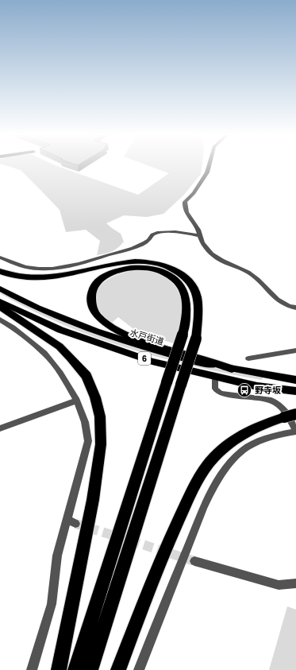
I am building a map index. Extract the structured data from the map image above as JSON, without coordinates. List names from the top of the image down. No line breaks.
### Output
{"streets":{"highway":["水戸街道","6"]},"places":{"bus stop":["野寺坂"]}}
